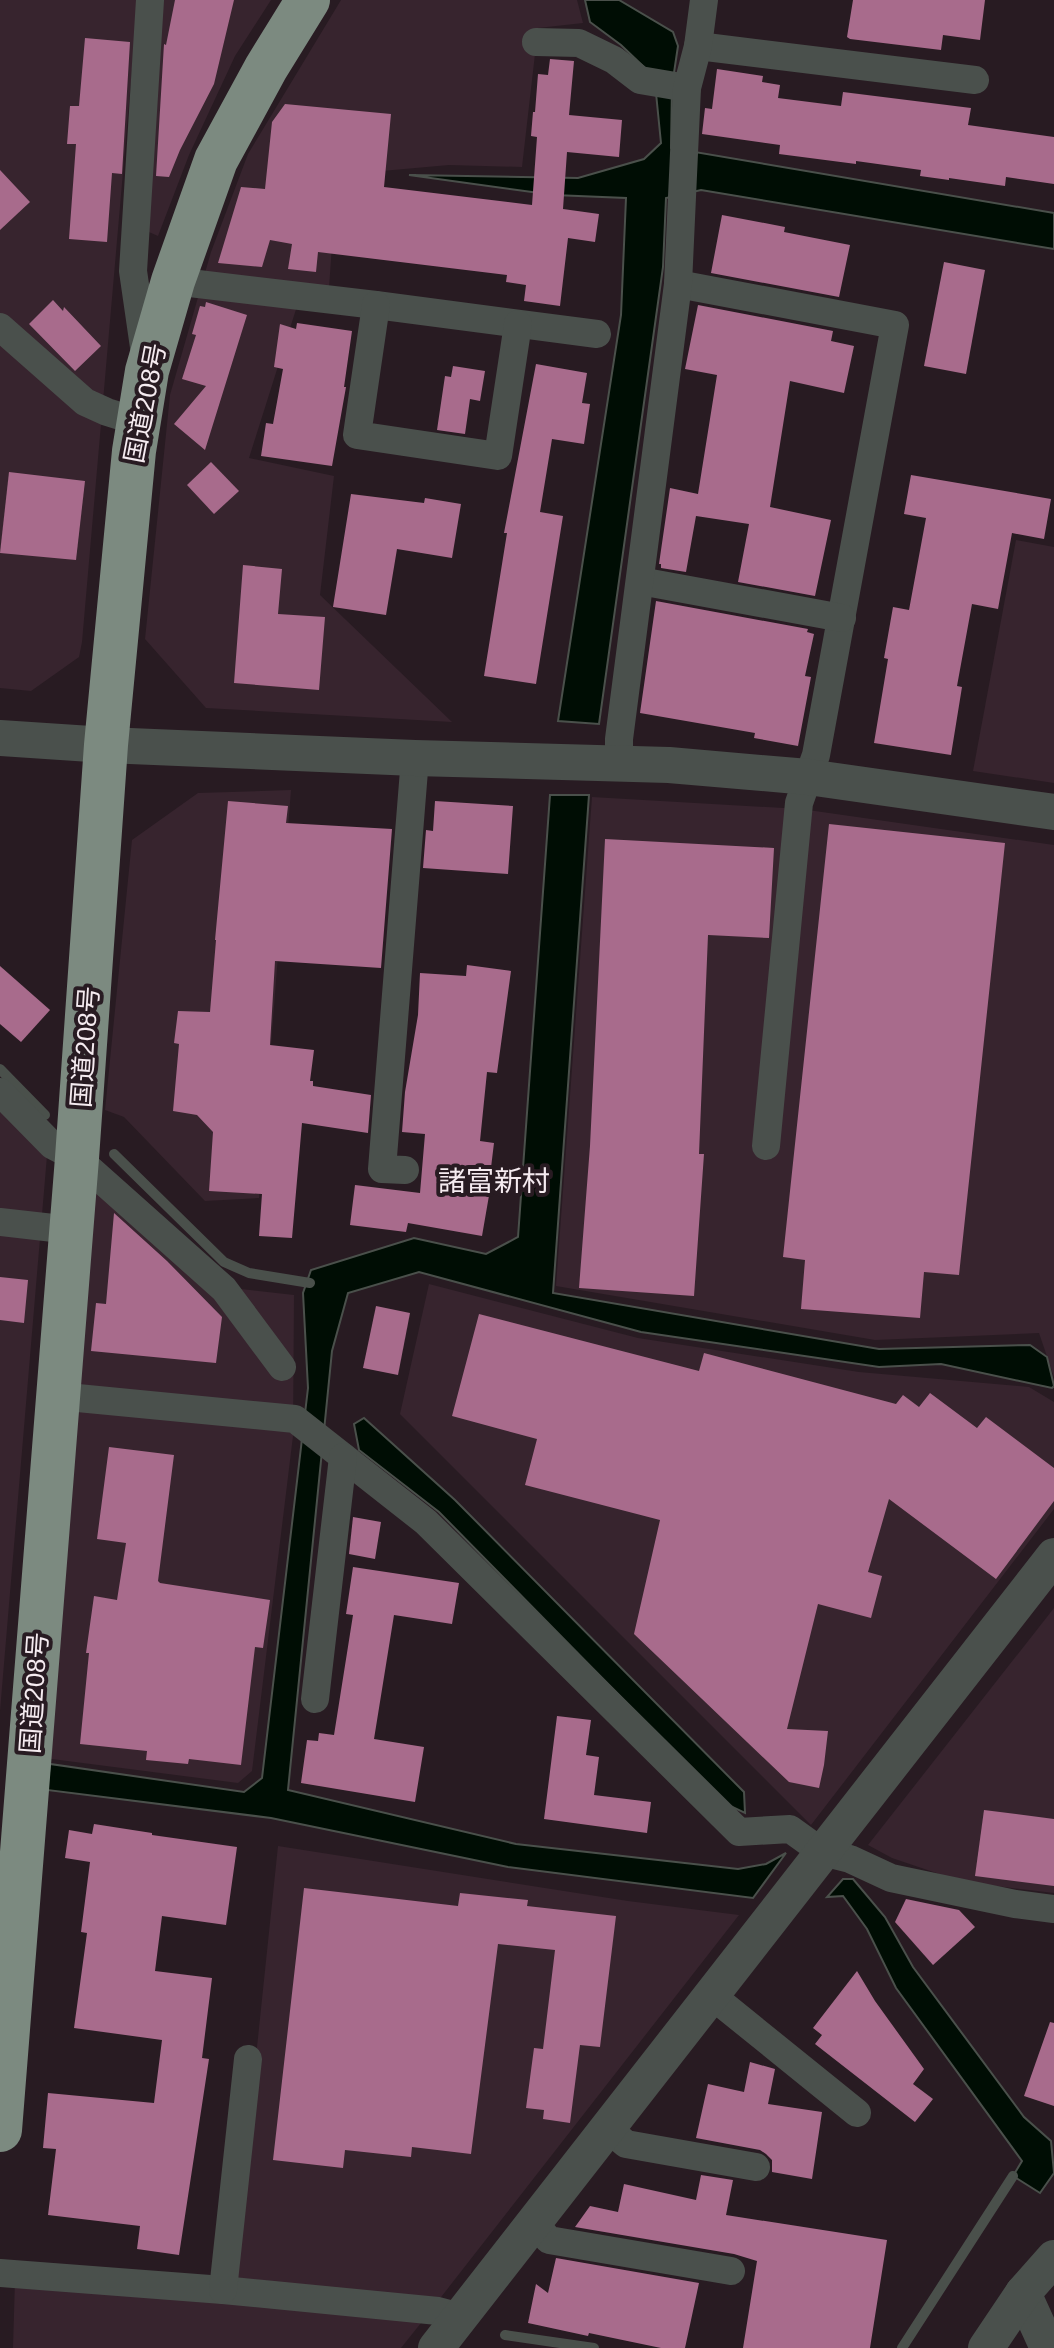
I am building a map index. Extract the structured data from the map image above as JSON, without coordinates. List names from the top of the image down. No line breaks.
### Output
{"streets":{"highway":["国道208号"]},"districts":["諸富新村"]}
